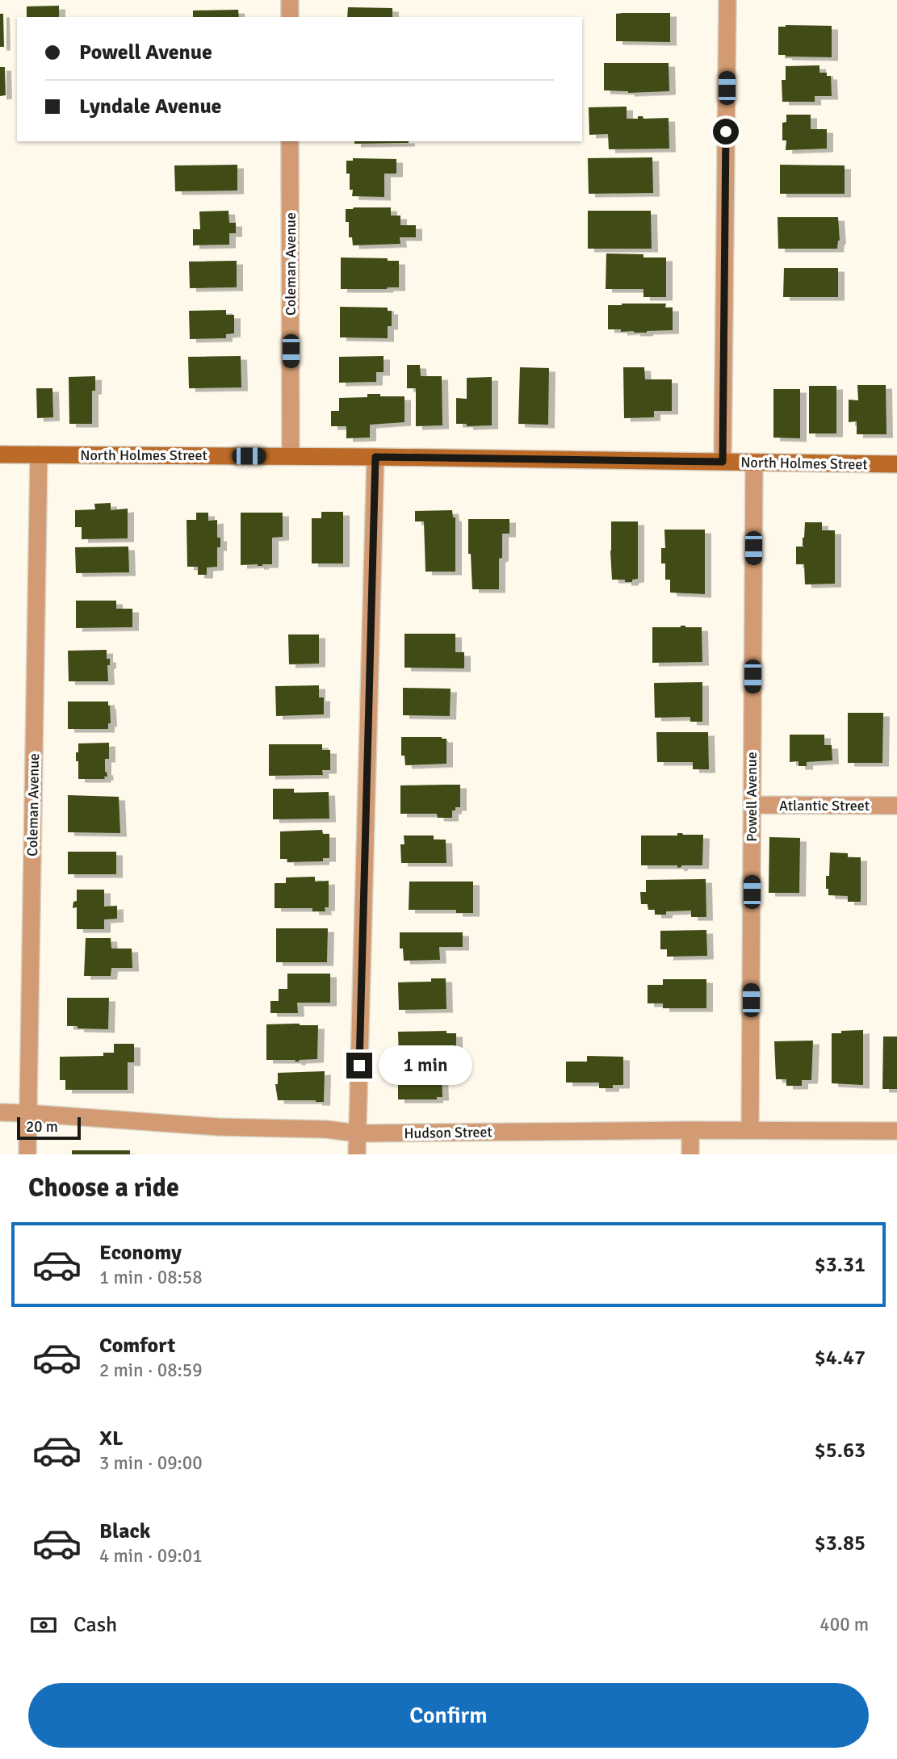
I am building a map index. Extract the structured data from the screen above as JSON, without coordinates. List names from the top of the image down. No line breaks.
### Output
{"streets":{"street":["Coleman Avenue","North Holmes Street","Powell Avenue","Atlantic Street","Hudson Street"]},"crossings":[["Coleman Avenue","North Holmes Street"],["Coleman Avenue","Hudson Street"],["North Holmes Street","Powell Avenue"],["Powell Avenue","Atlantic Street"],["Powell Avenue","Hudson Street"]],"scale_bar":"20 m","page":{"banner":["Powell Avenue","Lyndale Avenue"],"bubble":"1 min","scale":"20 m","heading":"Choose a ride","list":[{"name":"Economy","note":"1 min · 08:58","value":"$3.31"},{"name":"Comfort","note":"2 min · 08:59","value":"$4.47"},{"name":"XL","note":"3 min · 09:00","value":"$5.63"},{"name":"Black","note":"4 min · 09:01","value":"$3.85"}],"pay":["Cash","400 m"],"buttons":"Confirm"}}
